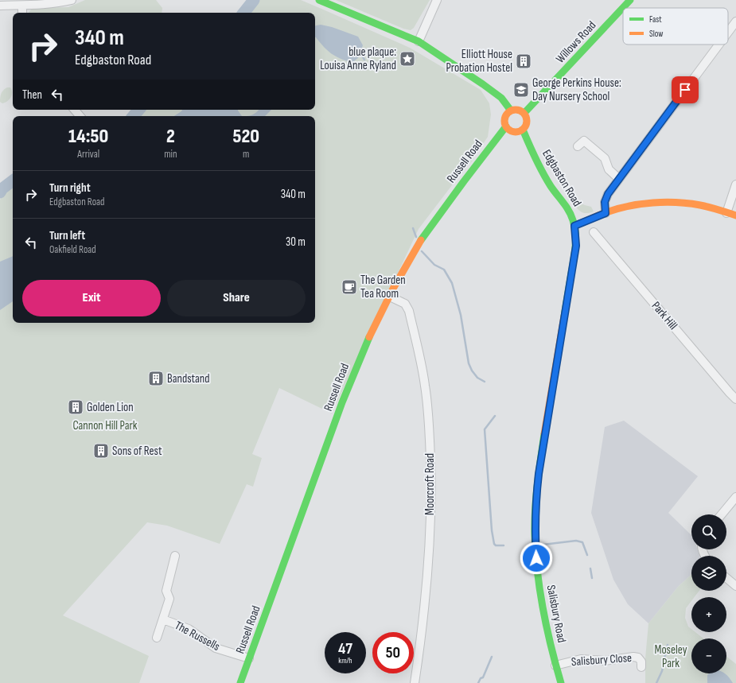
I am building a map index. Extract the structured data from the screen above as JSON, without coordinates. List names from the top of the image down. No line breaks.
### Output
{"streets":{"street":["Willows Road","Russell Road","Edgbaston Road","Park Hill","Moorcroft Road","Salisbury Road","The Russells","Salisbury Close"]},"crossings":[["Willows Road","Russell Road"],["Willows Road","Edgbaston Road"],["Russell Road","Edgbaston Road"],["Russell Road","Moorcroft Road"],["Russell Road","The Russells"],["Edgbaston Road","Salisbury Road"],["Salisbury Road","Salisbury Close"]],"parks":["Cannon Hill Park","Moseley Park"],"places":{"place":["blue plaque: Louisa Anne Ryland"],"building":["Elliott House Probation Hostel","Bandstand","Golden Lion","Sons of Rest"],"school or university":["George Perkins House: Day Nursery School"],"cafe":["The Garden Tea Room"]},"legend":["Fast","Slow"],"page":{"turn":["340 m","Edgbaston Road"],"then":"Then","eta":["14:50","Arrival","2","min","520","m"],"list":[{"name":"Turn right","note":"Edgbaston Road","value":"340 m"},{"name":"Turn left","note":"Oakfield Road","value":"30 m"}],"buttons":["Exit","Share"],"map_buttons":["+","−"],"speed":"47 km/h","limit":"50"}}
